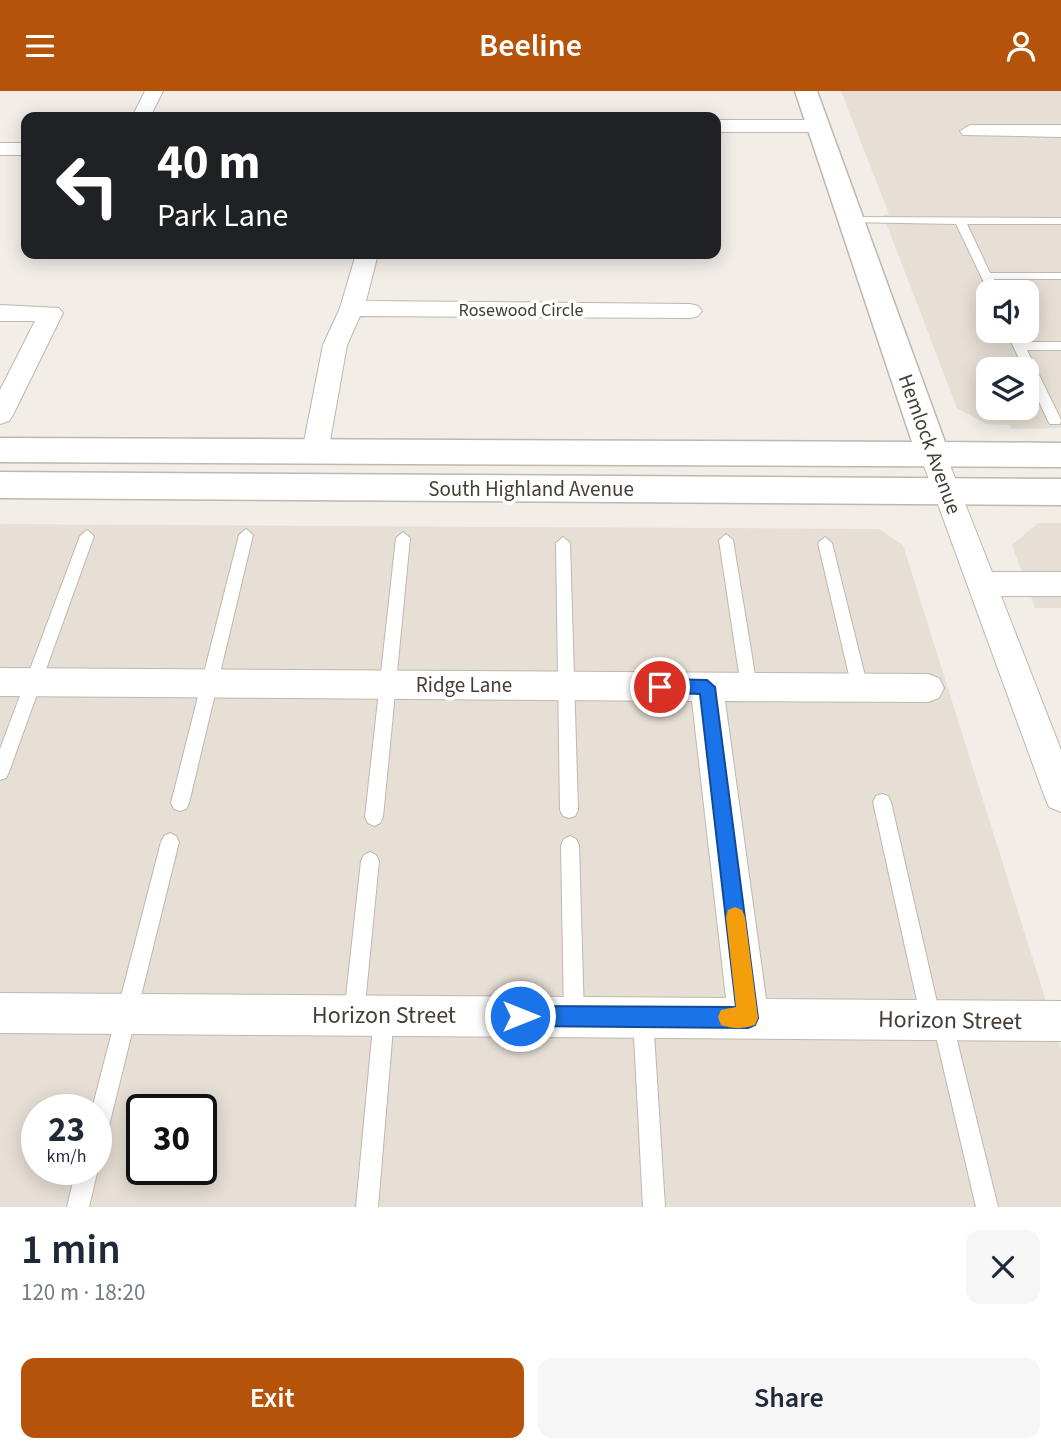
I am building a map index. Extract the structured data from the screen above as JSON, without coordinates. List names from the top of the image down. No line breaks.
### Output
{"streets":{"street":["Rosewood Circle","Hemlock Avenue","South Highland Avenue","Ridge Lane","Horizon Street"]},"crossings":[["Hemlock Avenue","South Highland Avenue"]],"page":{"header":"Beeline","turn":["40 m","Park Lane"],"speed":"23 km/h","limit":"30","heading":["1 min","120 m · 18:20"],"buttons":["Exit","Share"]}}
